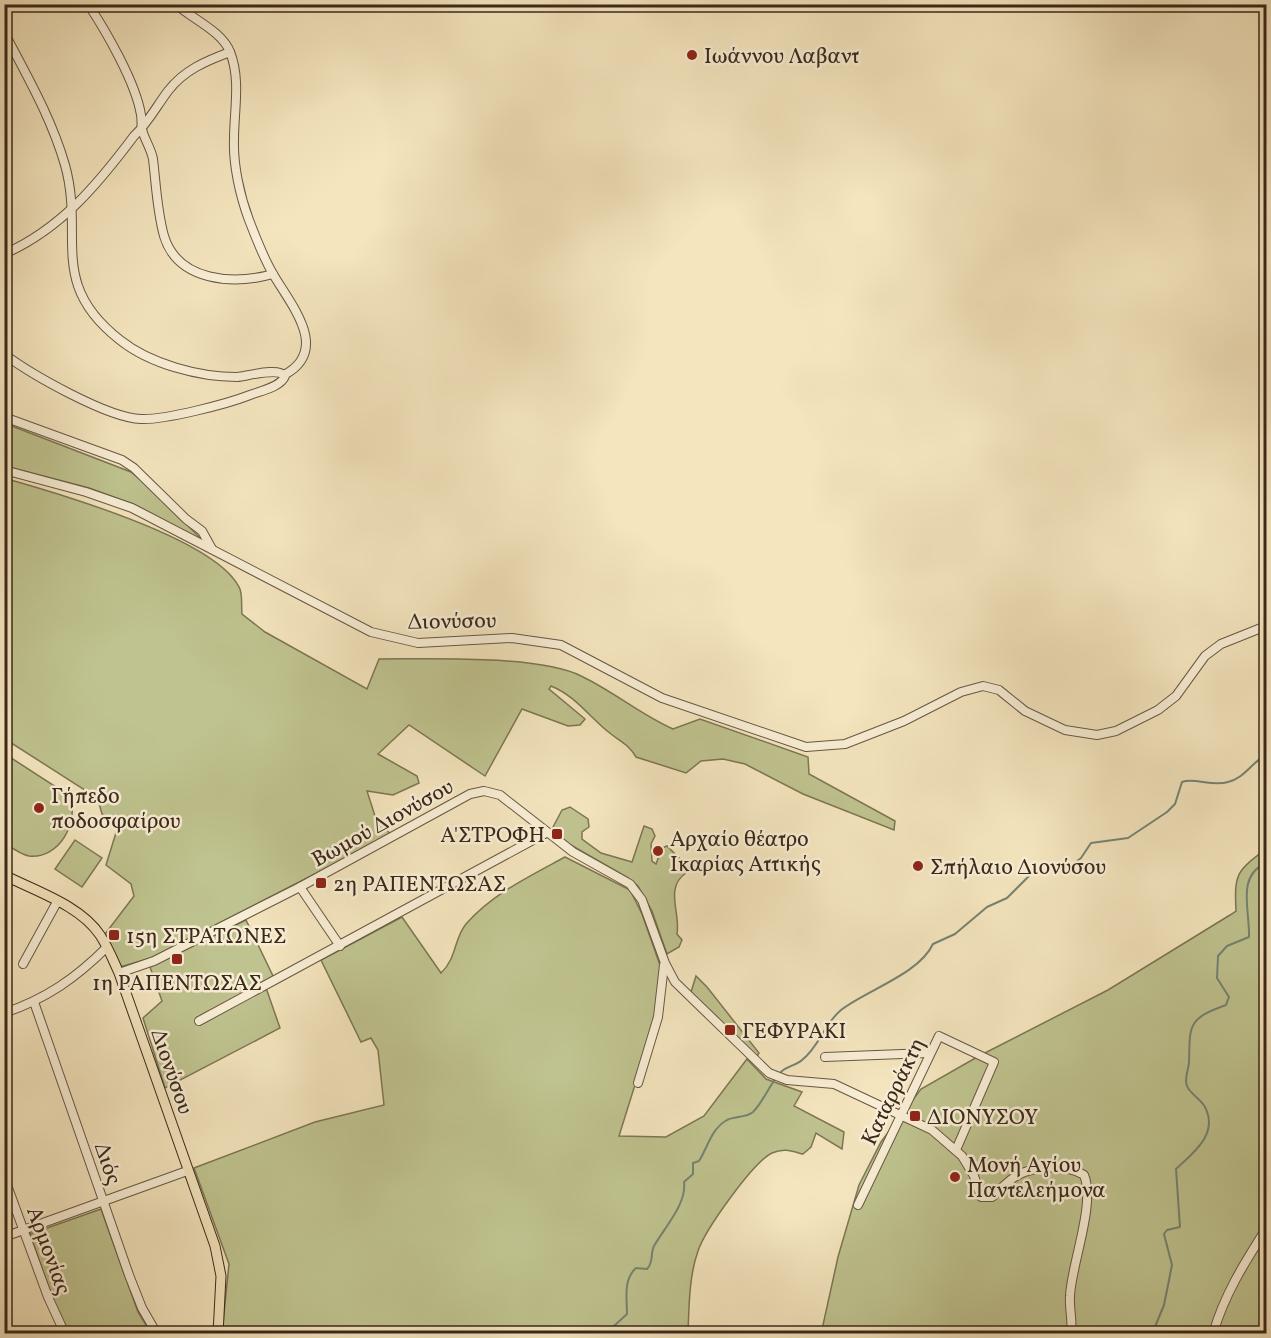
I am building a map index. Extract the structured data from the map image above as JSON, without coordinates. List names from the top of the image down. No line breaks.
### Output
{"streets":{"main road":["Διονύσου"],"street":["Βωμού Διονύσου","Καταρράκτη","Διός","Αρμονίας"]},"crossings":[["Διονύσου","Βωμού Διονύσου"],["Βωμού Διονύσου","Καταρράκτη"]],"places":{"other":["Ιωάννου Λαβαντ","Γήπεδο ποδοσφαίρου","Αρχαίο θέατρο Ικαρίας Αττικής","Σπήλαιο Διονύσου","Μονή Αγίου Παντελεήμονα"],"transit":["Α'ΣΤΡΟΦΗ","2η ΡΑΠΕΝΤΩΣΑΣ","15η ΣΤΡΑΤΩΝΕΣ","1η ΡΑΠΕΝΤΩΣΑΣ","ΓΕΦΥΡΑΚΙ","ΔΙΟΝΥΣΟΥ"]}}
